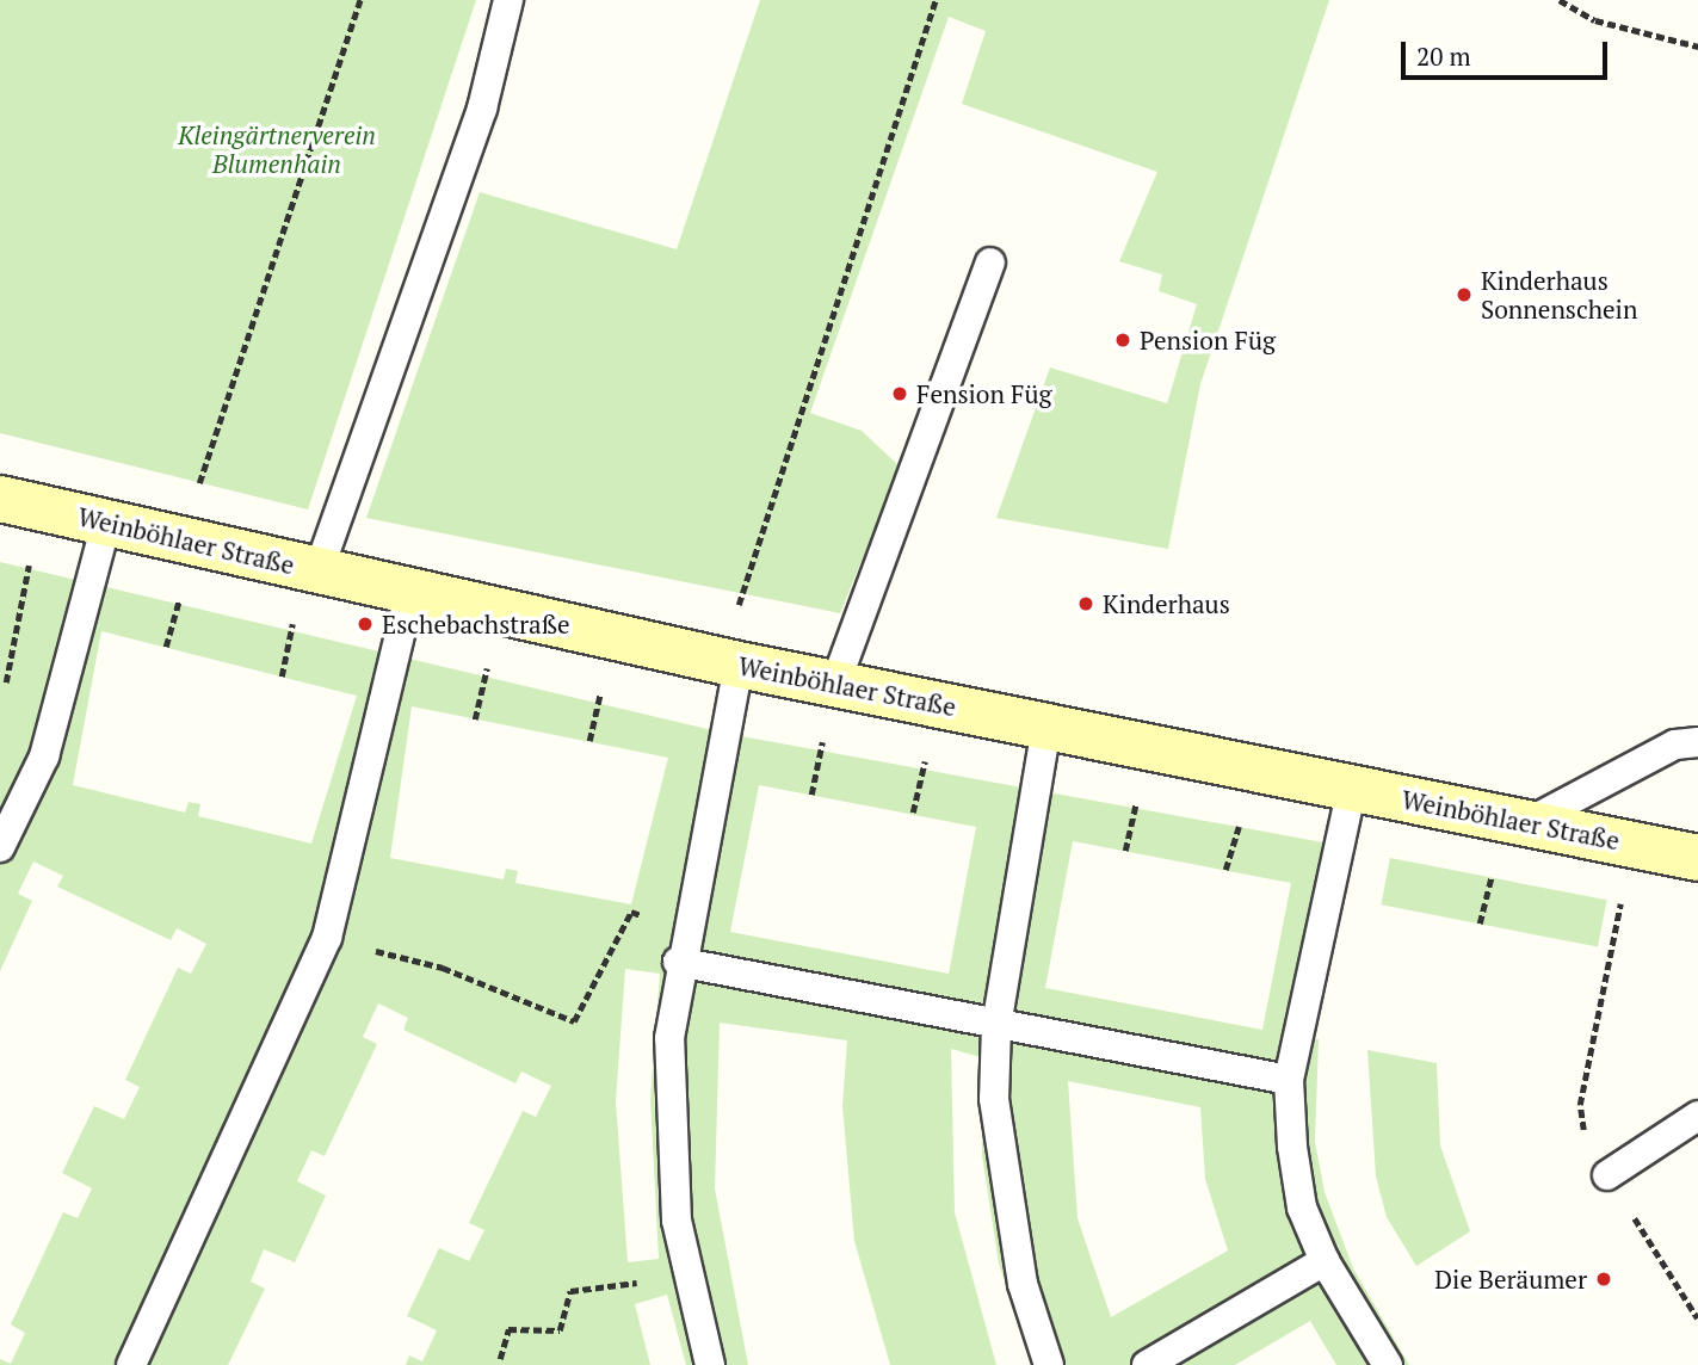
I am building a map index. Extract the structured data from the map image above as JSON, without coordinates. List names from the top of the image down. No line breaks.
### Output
{"streets":{"street":["Weinböhlaer Straße"]},"parks":["Kleingärtnerverein Blumenhain"],"places":["Kinderhaus Sonnenschein","Pension Füg","Fension Füg","Kinderhaus","Eschebachstraße","Die Beräumer"],"scale_bar":"20 m"}
